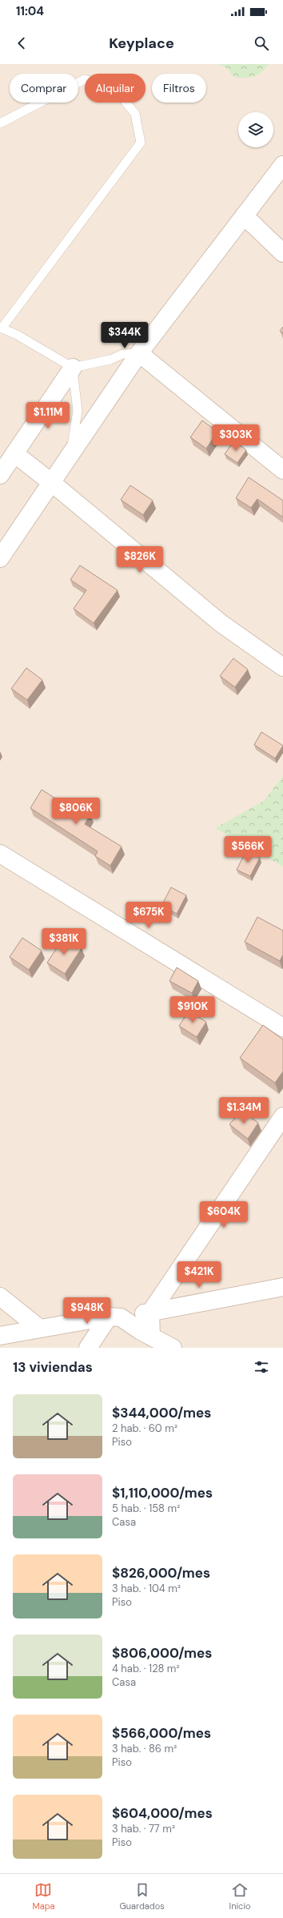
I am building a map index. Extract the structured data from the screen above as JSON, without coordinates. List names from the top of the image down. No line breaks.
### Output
{"page":{"status":"11:04","header":"Keyplace","chip":["Comprar","Alquilar","Filtros"],"price":["$344K","$1.11M","$303K","$826K","$806K","$566K","$675K","$381K","$910K","$1.34M","$604K","$421K","$948K"],"heading":"13 viviendas","list":[{"name":"$344,000/mes","note":"2 hab. · 60 m² · Piso"},{"name":"$1,110,000/mes","note":"5 hab. · 158 m² · Casa"},{"name":"$826,000/mes","note":"3 hab. · 104 m² · Piso"},{"name":"$806,000/mes","note":"4 hab. · 128 m² · Casa"},{"name":"$566,000/mes","note":"3 hab. · 86 m² · Piso"},{"name":"$604,000/mes","note":"3 hab. · 77 m² · Piso"}],"tabs":["Mapa","Guardados","Inicio"]}}
